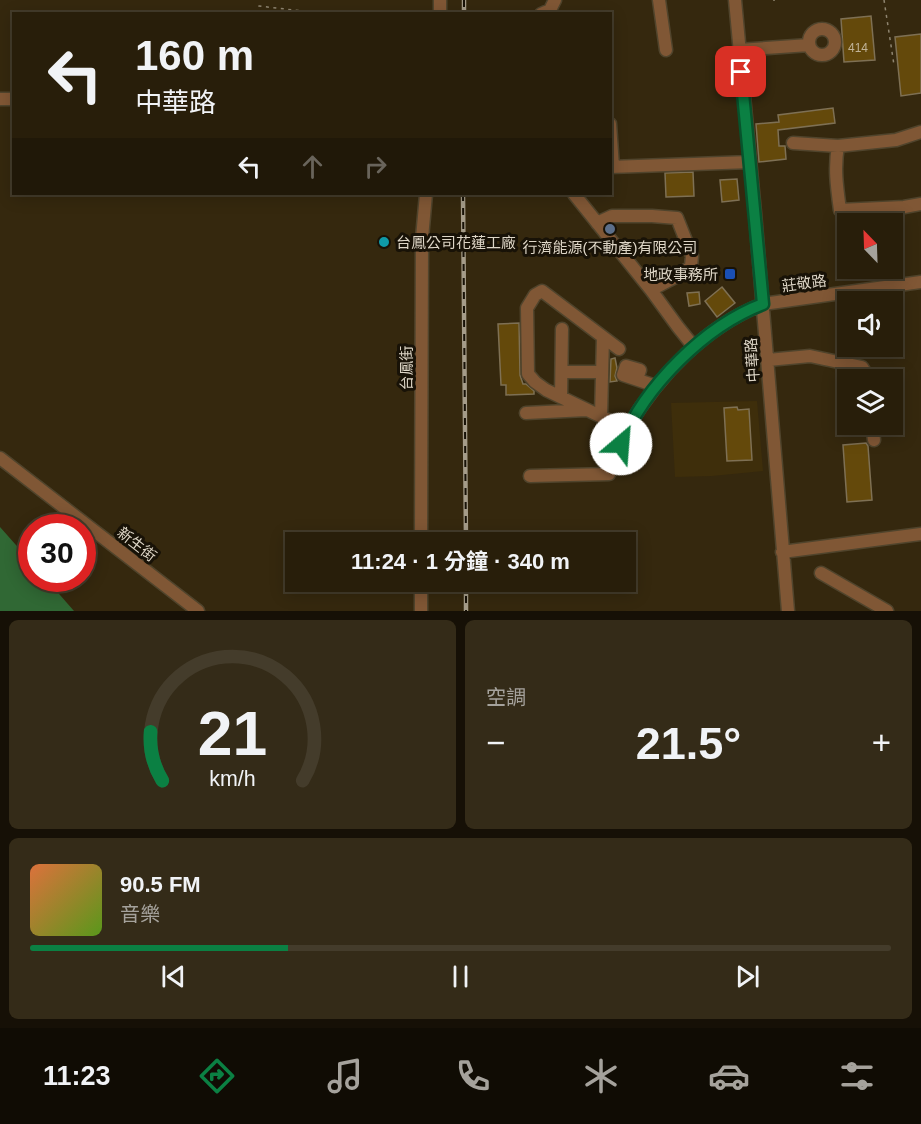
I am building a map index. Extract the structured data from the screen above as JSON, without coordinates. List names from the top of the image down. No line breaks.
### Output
{"streets":{"street":["莊敬路","中華路","台鳳街","新生街"]},"crossings":[["莊敬路","中華路"]],"places":{"other":["行濟能源(不動產)有限公司","台鳳公司花蓮工廠"],"transit":["地政事務所"]},"house_numbers":["414"],"north":"top left","page":{"turn":["160 m","中華路"],"limit":"30","trip":"11:24 · 1 分鐘 · 340 m","tile":"空調","heat":["−","21.5°","+"],"song":["90.5 FM","音樂"],"tabs":"11:23","gauge":["21","km/h"]}}
